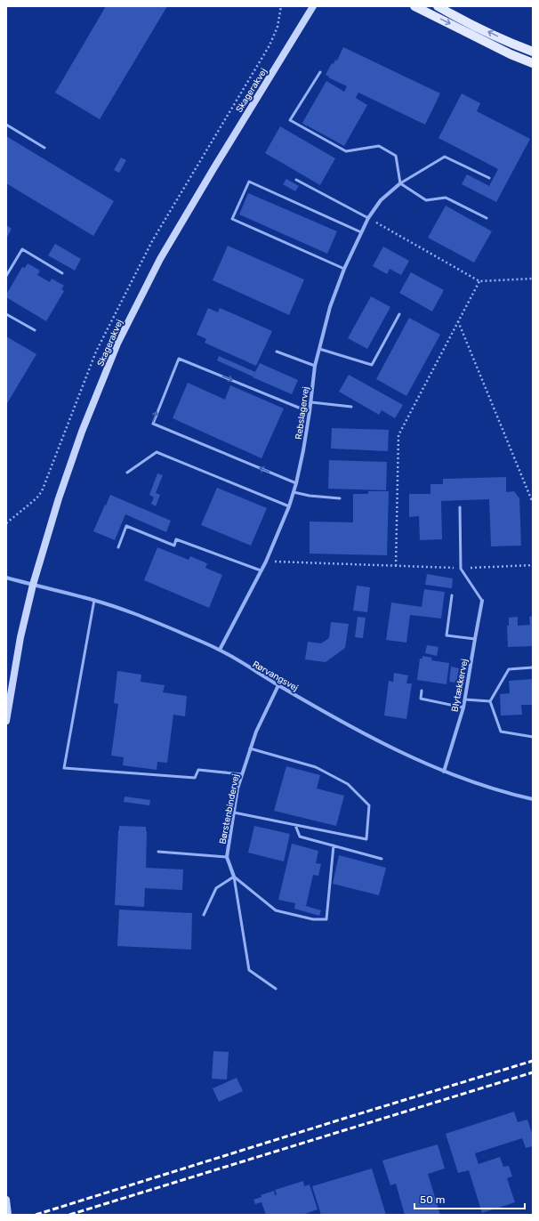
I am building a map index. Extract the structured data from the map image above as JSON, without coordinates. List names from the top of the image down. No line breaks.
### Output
{"streets":{"street":["Skagerakvej","Rebslagervej","Rørvangsvej","Blytækkervej","Børstenbindervej"]},"crossings":[["Skagerakvej","Rørvangsvej"],["Rebslagervej","Rørvangsvej"],["Rørvangsvej","Blytækkervej"],["Rørvangsvej","Børstenbindervej"]],"scale_bar":"50 m"}
